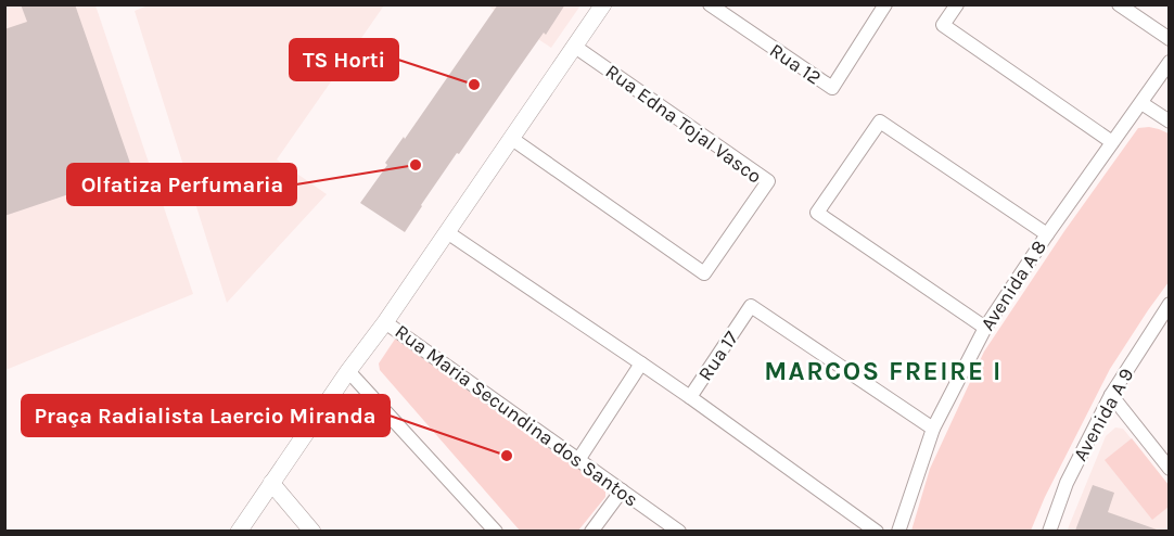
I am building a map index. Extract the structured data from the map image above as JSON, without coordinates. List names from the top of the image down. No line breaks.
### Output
{"streets":{"street":["Rua 12","Rua Edna Tojal Vasco","Avenida A 8","Rua 17","Avenida A 9","Rua Maria Secundina dos Santos"]},"crossings":[["Avenida A 8","Rua 17"]],"districts":["MARCOS FREIRE I"],"places":["TS Horti","Olfatiza Perfumaria","Praça Radialista Laercio Miranda"]}
